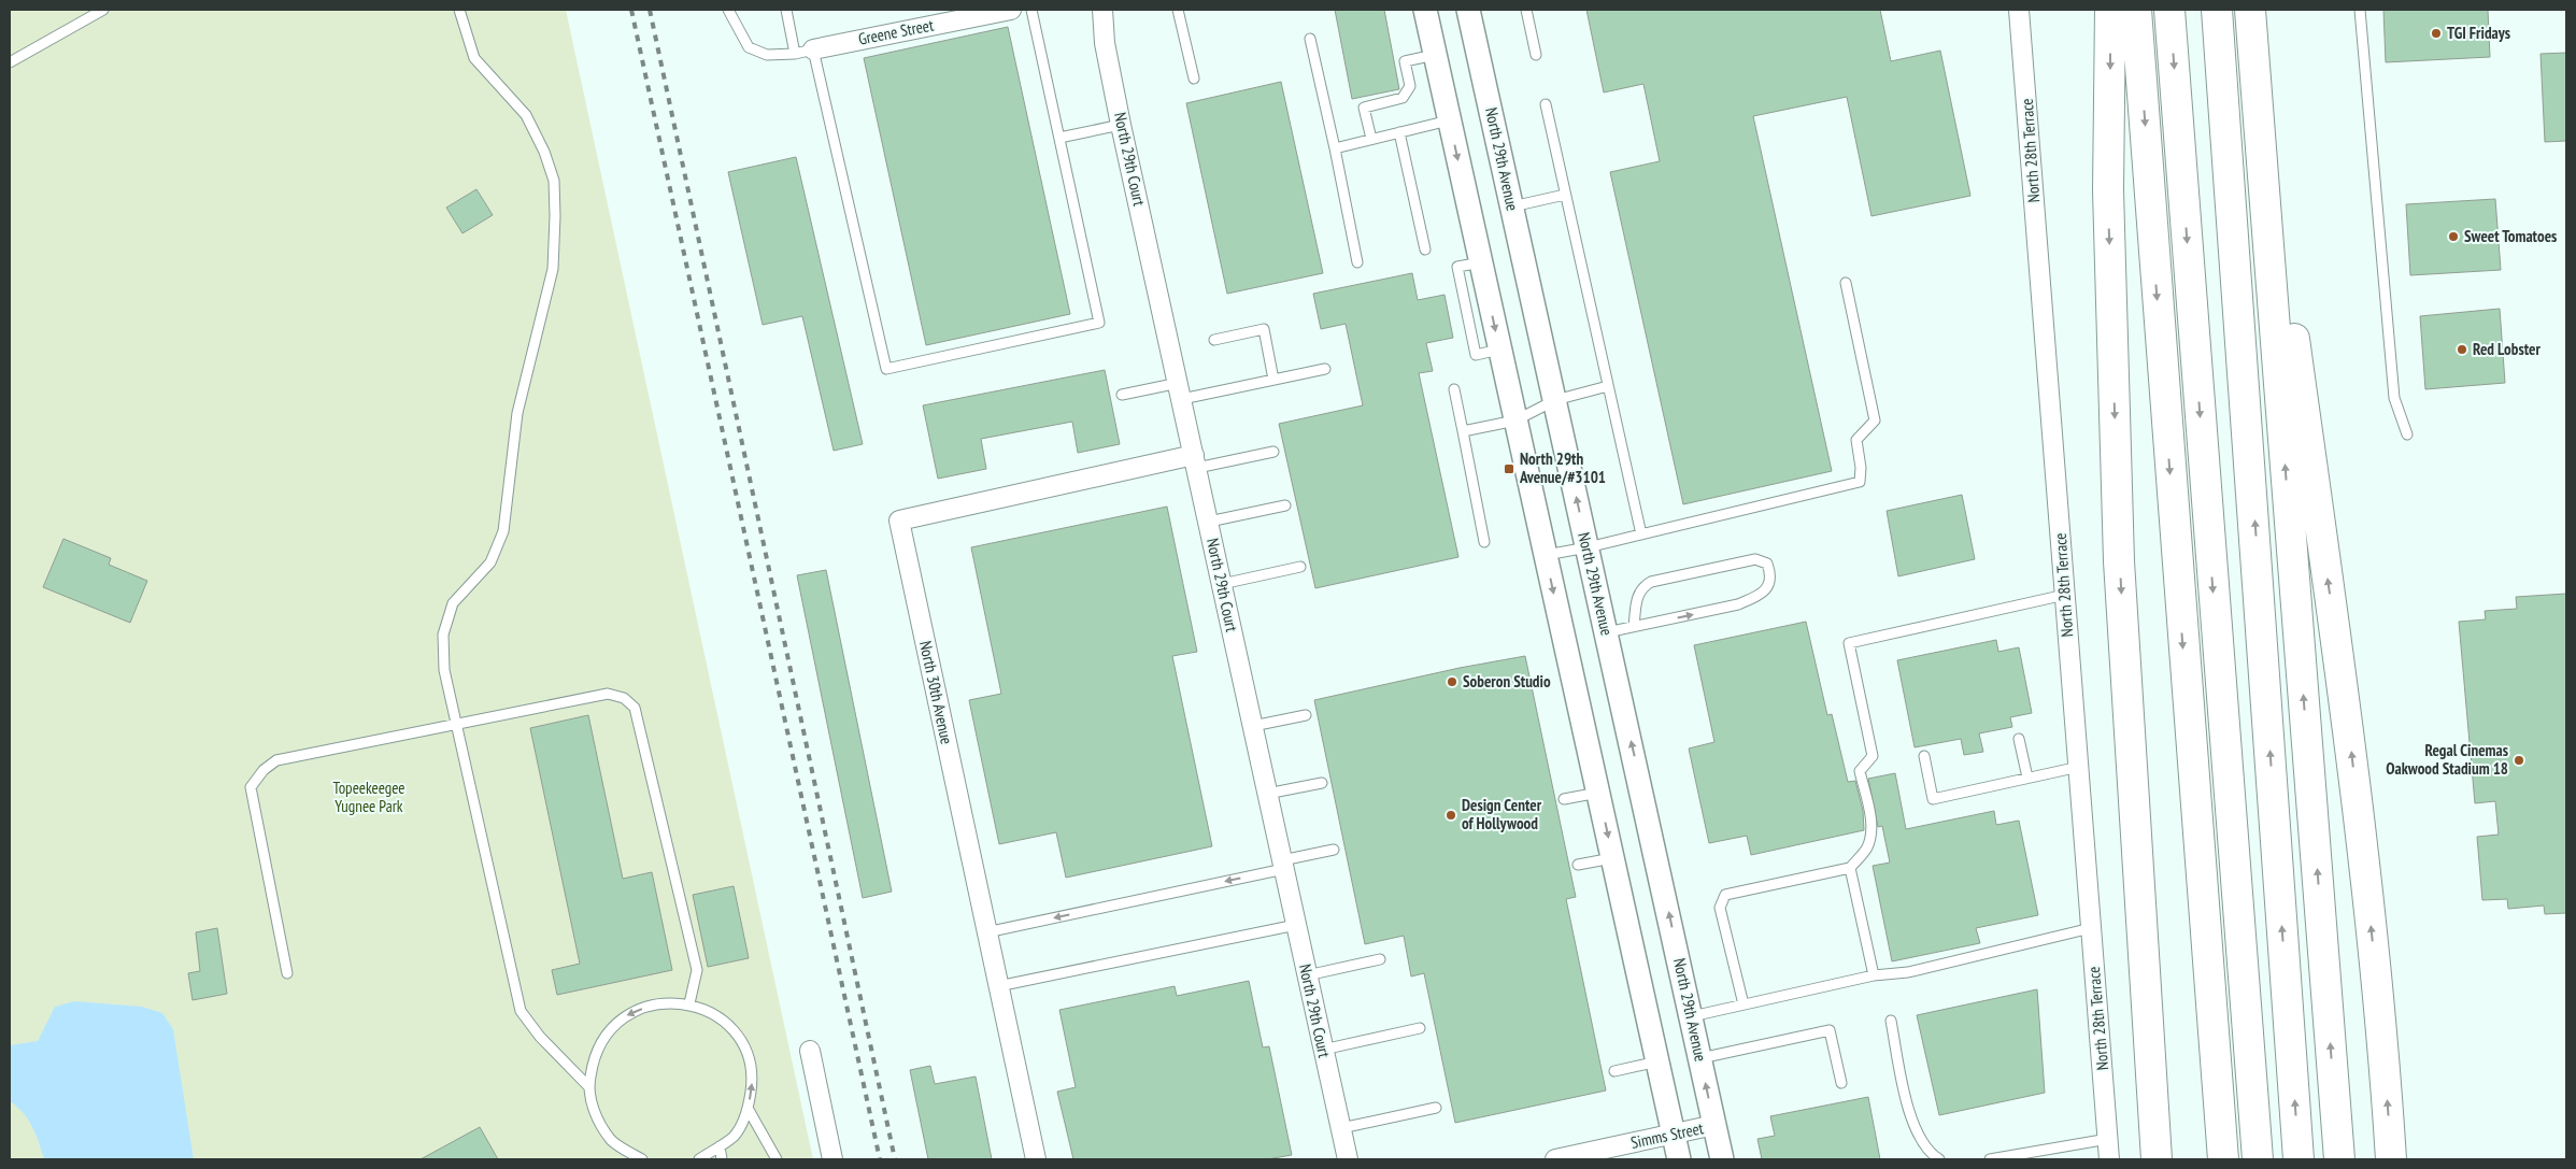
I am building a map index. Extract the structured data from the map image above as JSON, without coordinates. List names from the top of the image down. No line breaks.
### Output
{"streets":{"street":["Greene Street","North 28th Terrace","North 29th Court","North 29th Avenue","North 30th Avenue","Simms Street"]},"crossings":[["North 29th Court","North 30th Avenue"],["North 29th Avenue","Simms Street"]],"parks":["Topeekeegee Yugnee Park"],"places":{"other":["TGI Fridays","Sweet Tomatoes","Red Lobster","Soberon Studio","Regal Cinemas Oakwood Stadium 18","Design Center of Hollywood"],"transit":["North 29th Avenue/#3101"]}}
